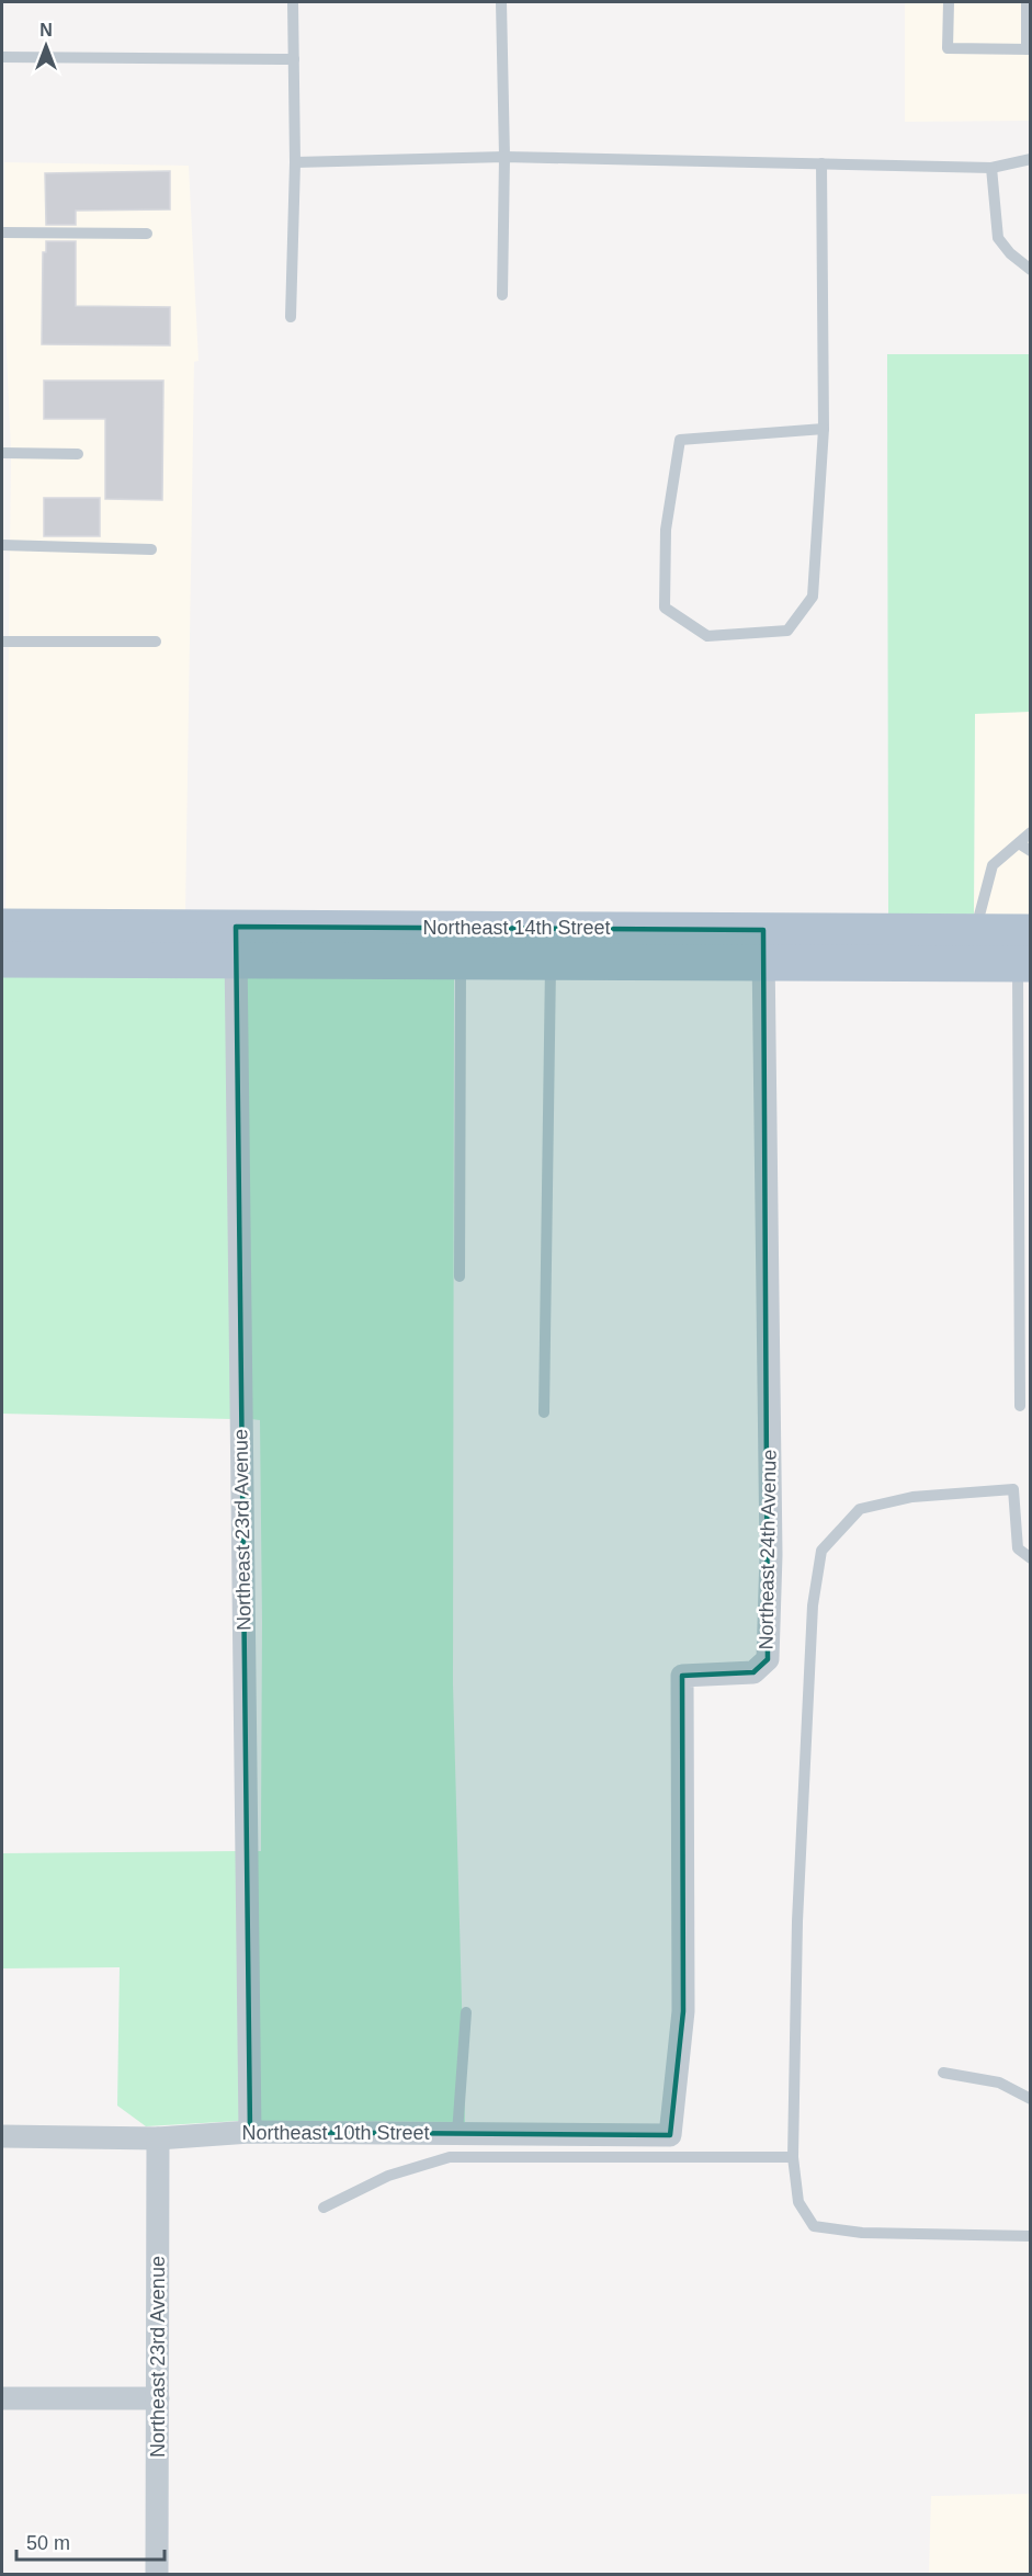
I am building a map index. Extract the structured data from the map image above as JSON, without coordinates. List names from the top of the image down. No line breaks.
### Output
{"streets":{"main road":["Northeast 14th Street"],"street":["Northeast 23rd Avenue","Northeast 24th Avenue","Northeast 10th Street"]},"crossings":[["Northeast 14th Street","Northeast 23rd Avenue"],["Northeast 14th Street","Northeast 24th Avenue"],["Northeast 23rd Avenue","Northeast 10th Street"],["Northeast 24th Avenue","Northeast 10th Street"]],"scale_bar":"50 m","north":"top"}
